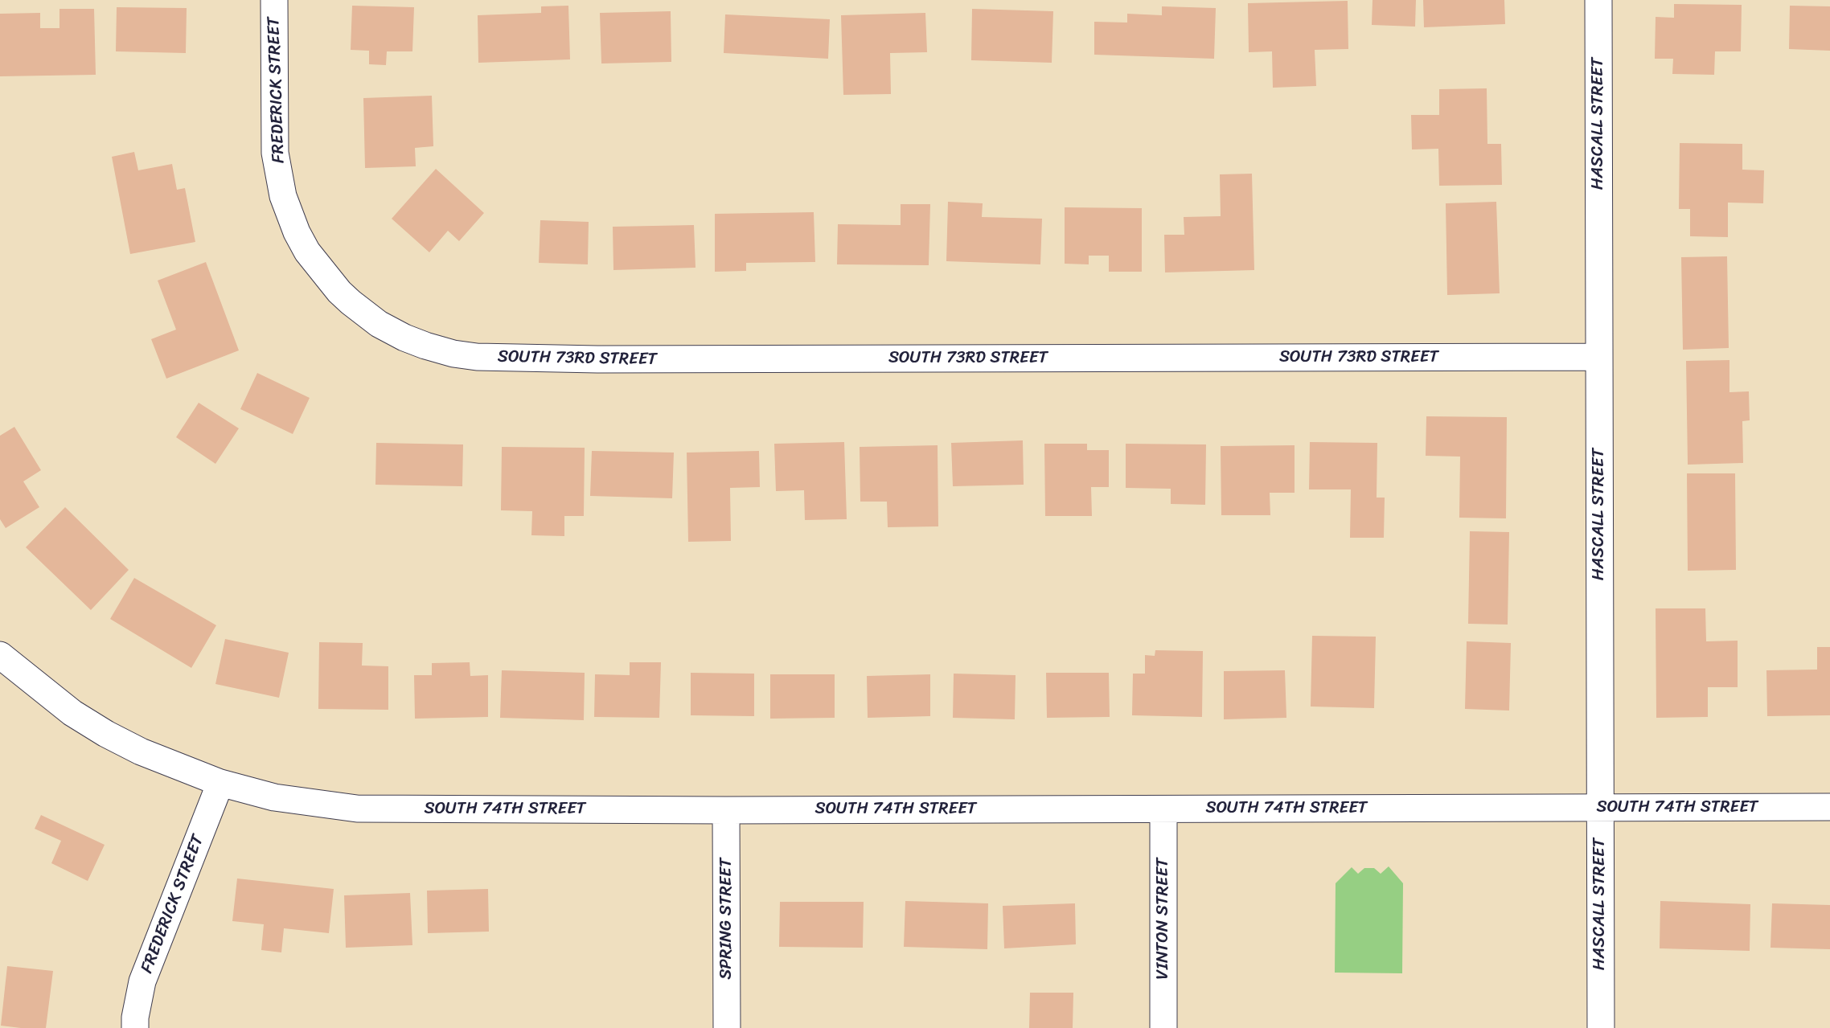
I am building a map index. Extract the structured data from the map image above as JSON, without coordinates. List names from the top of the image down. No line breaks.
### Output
{"streets":{"street":["FREDERICK STREET","HASCALL STREET","SOUTH 73RD STREET","SOUTH 74TH STREET","SPRING STREET","VINTON STREET"]},"crossings":[["FREDERICK STREET","SOUTH 73RD STREET"],["FREDERICK STREET","SOUTH 74TH STREET"],["HASCALL STREET","SOUTH 73RD STREET"],["HASCALL STREET","SOUTH 74TH STREET"],["SOUTH 74TH STREET","SPRING STREET"],["SOUTH 74TH STREET","VINTON STREET"]]}
